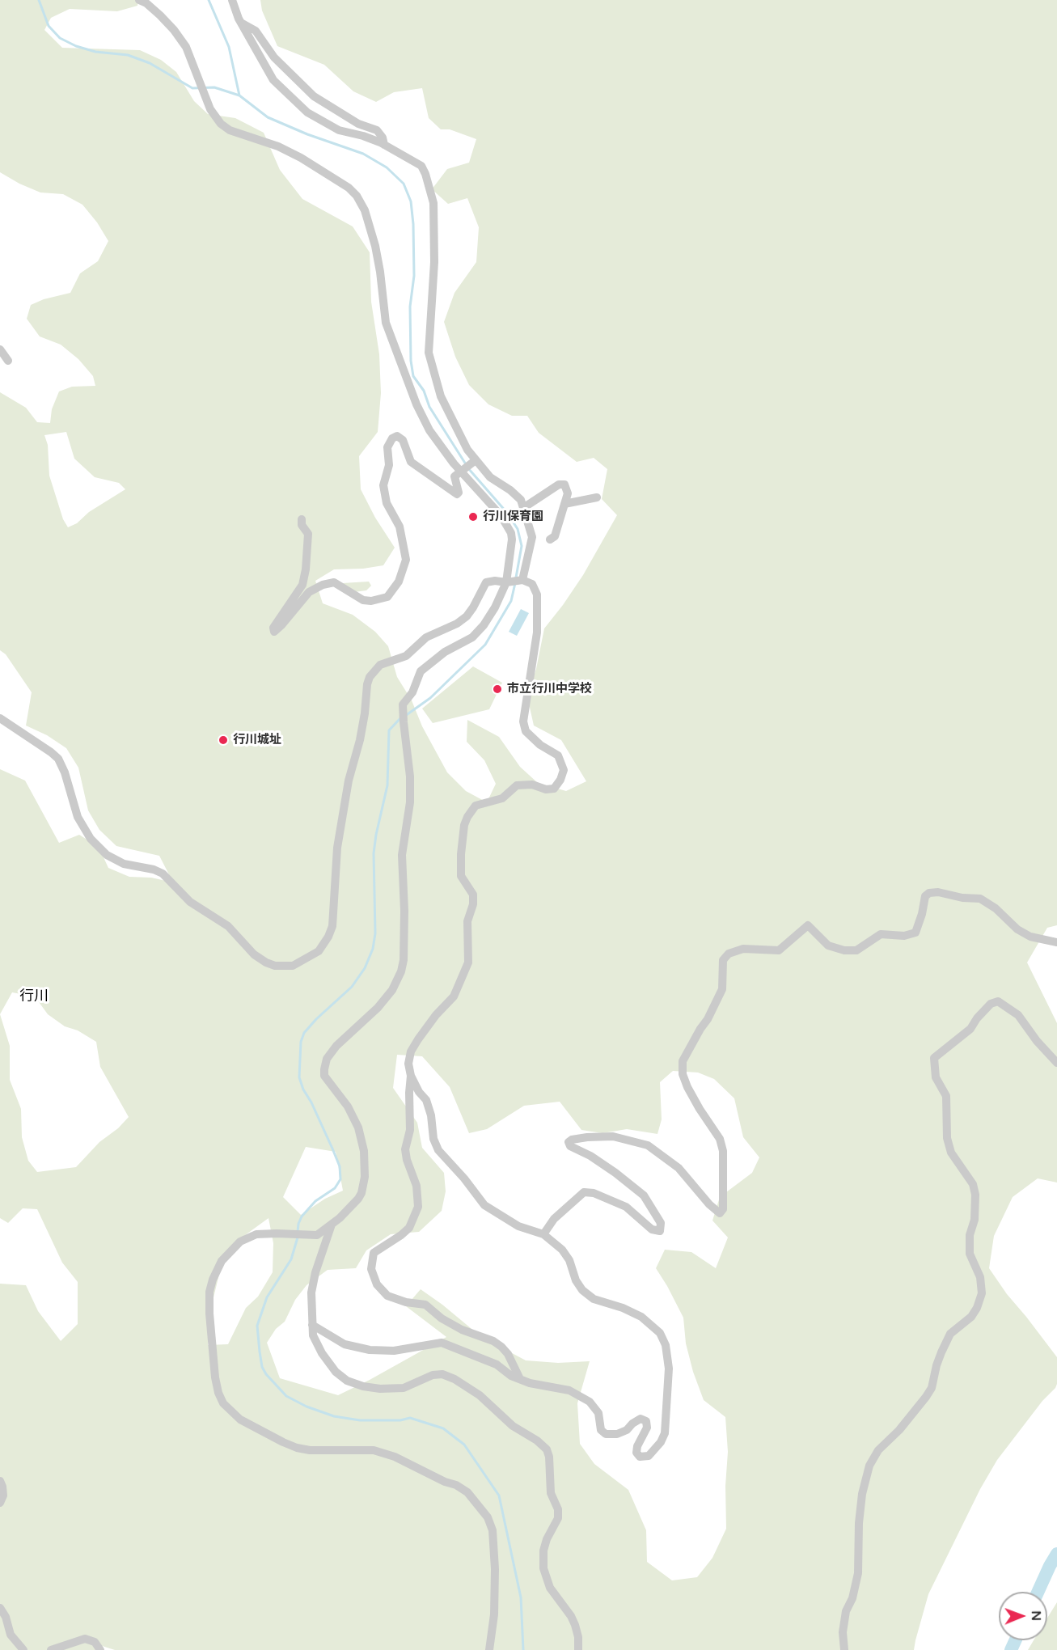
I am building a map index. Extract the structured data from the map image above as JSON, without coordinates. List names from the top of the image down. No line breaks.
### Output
{"districts":["行川"],"places":["行川保育園","市立行川中学校","行川城址"],"north":"right"}
